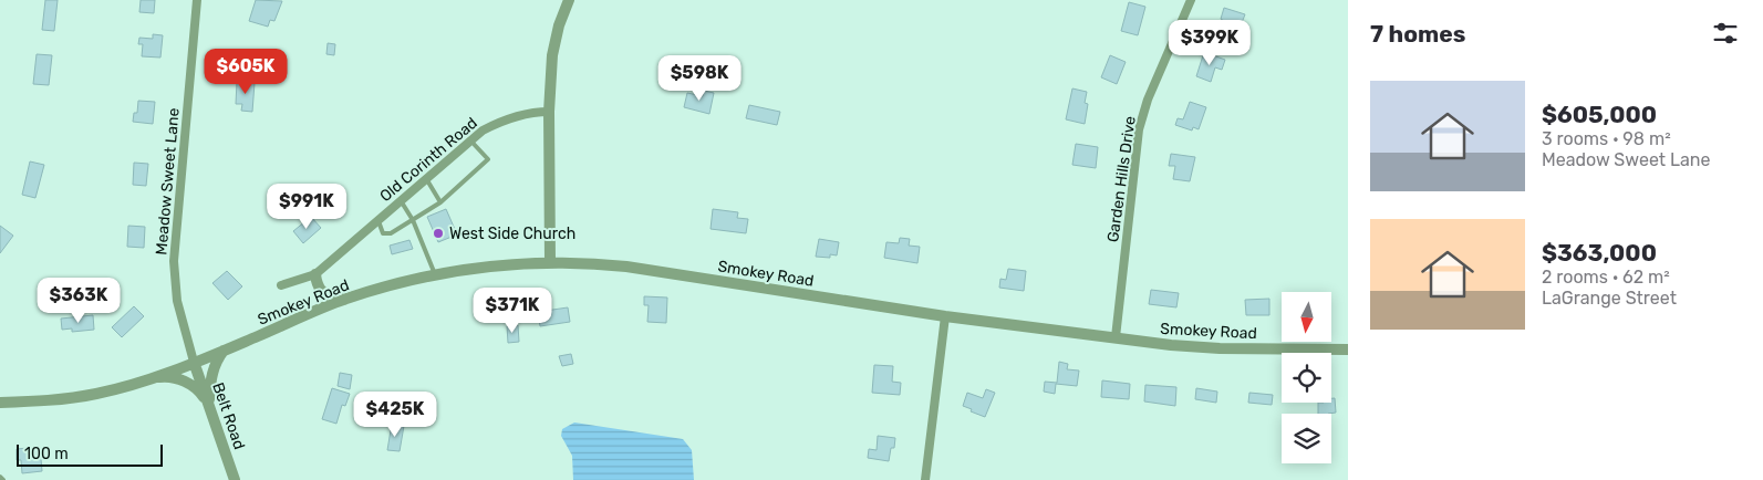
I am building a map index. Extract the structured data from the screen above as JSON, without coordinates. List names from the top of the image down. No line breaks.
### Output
{"streets":{"street":["Old Corinth Road","Garden Hills Drive","Meadow Sweet Lane","Smokey Road","Belt Road"]},"crossings":[["Garden Hills Drive","Smokey Road"],["Meadow Sweet Lane","Smokey Road"],["Meadow Sweet Lane","Belt Road"],["Smokey Road","Belt Road"]],"places":["West Side Church"],"scale_bar":"100 m","north":"bottom","page":{"heading":"7 homes","price":["$399K","$605K","$598K","$991K","$363K","$371K","$425K"],"list":[{"name":"$605,000","note":"3 rooms · 98 m² · Meadow Sweet Lane"},{"name":"$363,000","note":"2 rooms · 62 m² · LaGrange Street"}],"scale":"100 m"}}
